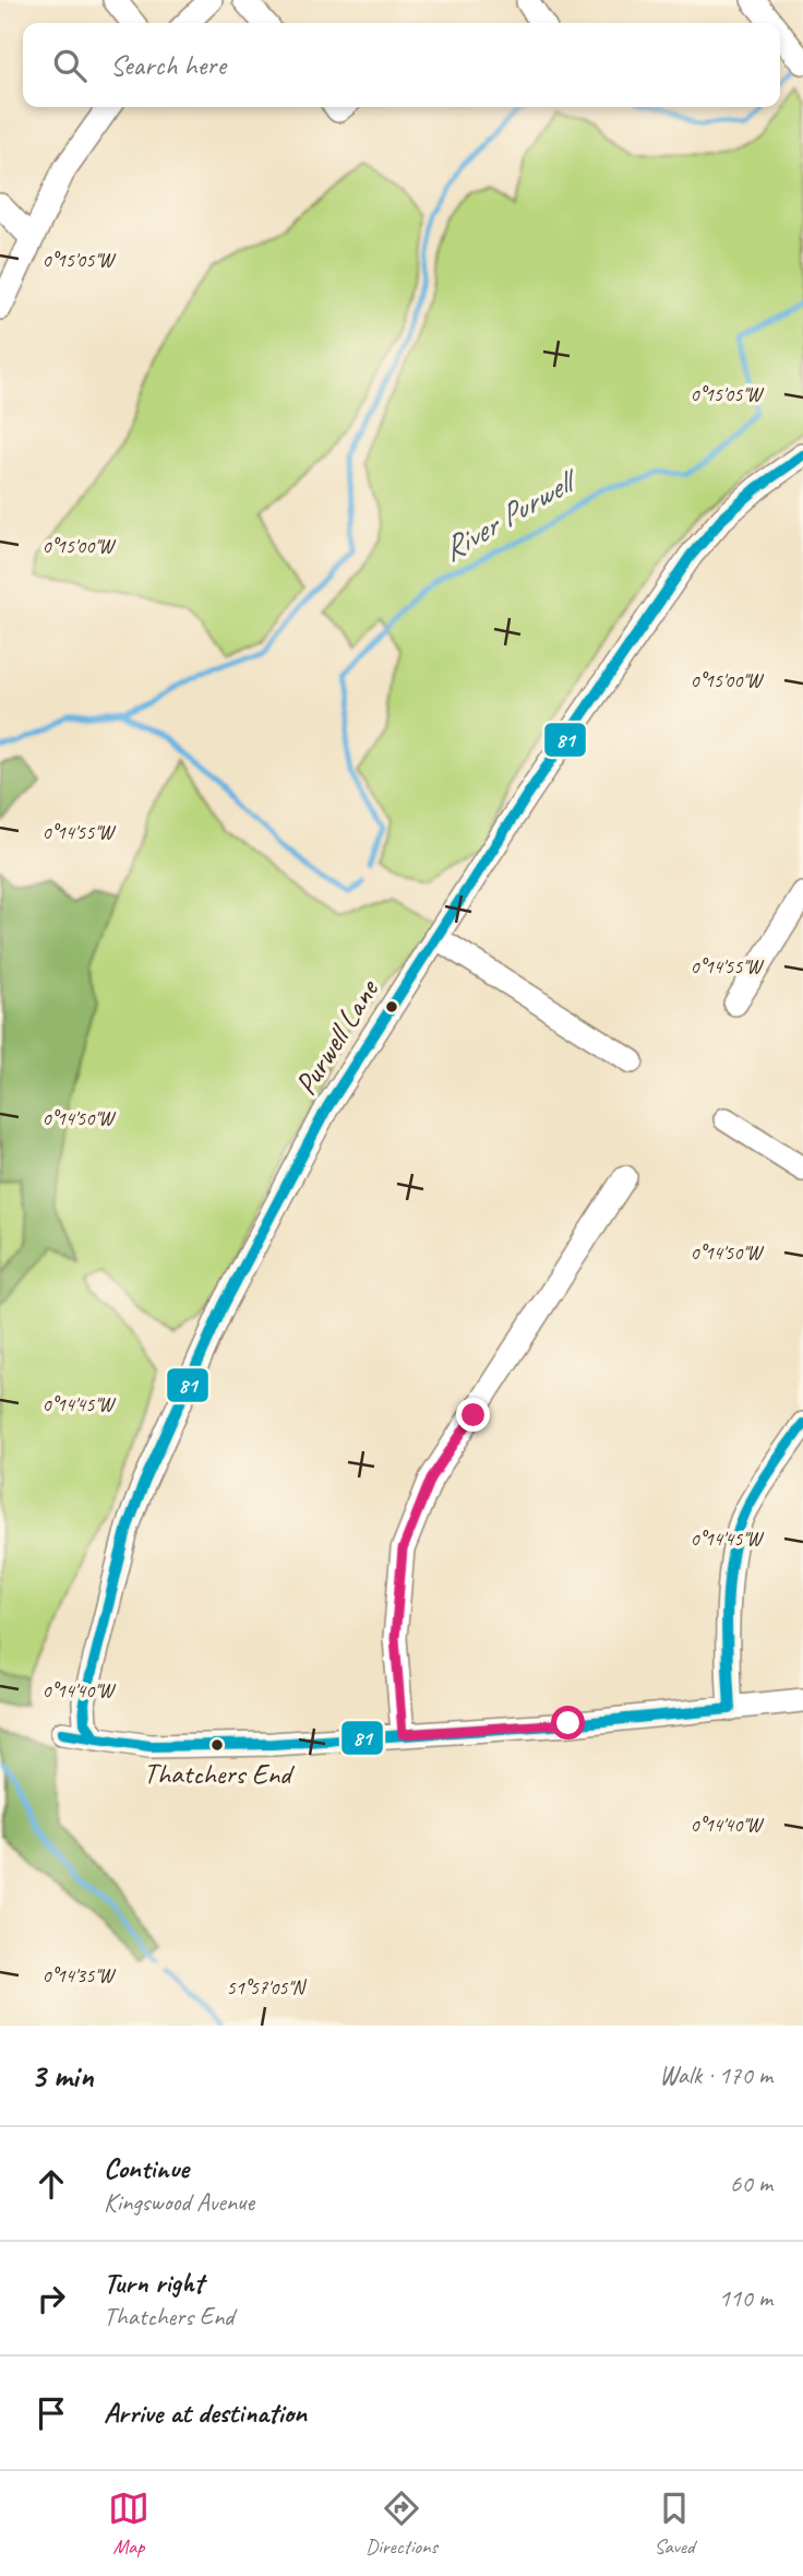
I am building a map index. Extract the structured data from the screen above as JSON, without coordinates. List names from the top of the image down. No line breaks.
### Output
{"streets":{"street":["Purwell Lane"]},"water":["River Purwell"],"places":["Thatchers End"],"lines":["transit line 81"],"page":{"search":"Search here","heading":["3 min","Walk · 170 m"],"list":[["Continue","Kingswood Avenue","60 m"],["Turn right","Thatchers End","110 m"],"Arrive at destination"],"nav":["Map","Directions","Saved"]},"coordinates":["0°15'05\"W","0°15'00\"W","0°14'55\"W","0°14'50\"W","0°14'45\"W","0°14'40\"W","0°14'35\"W","51°57'05\"N"]}
